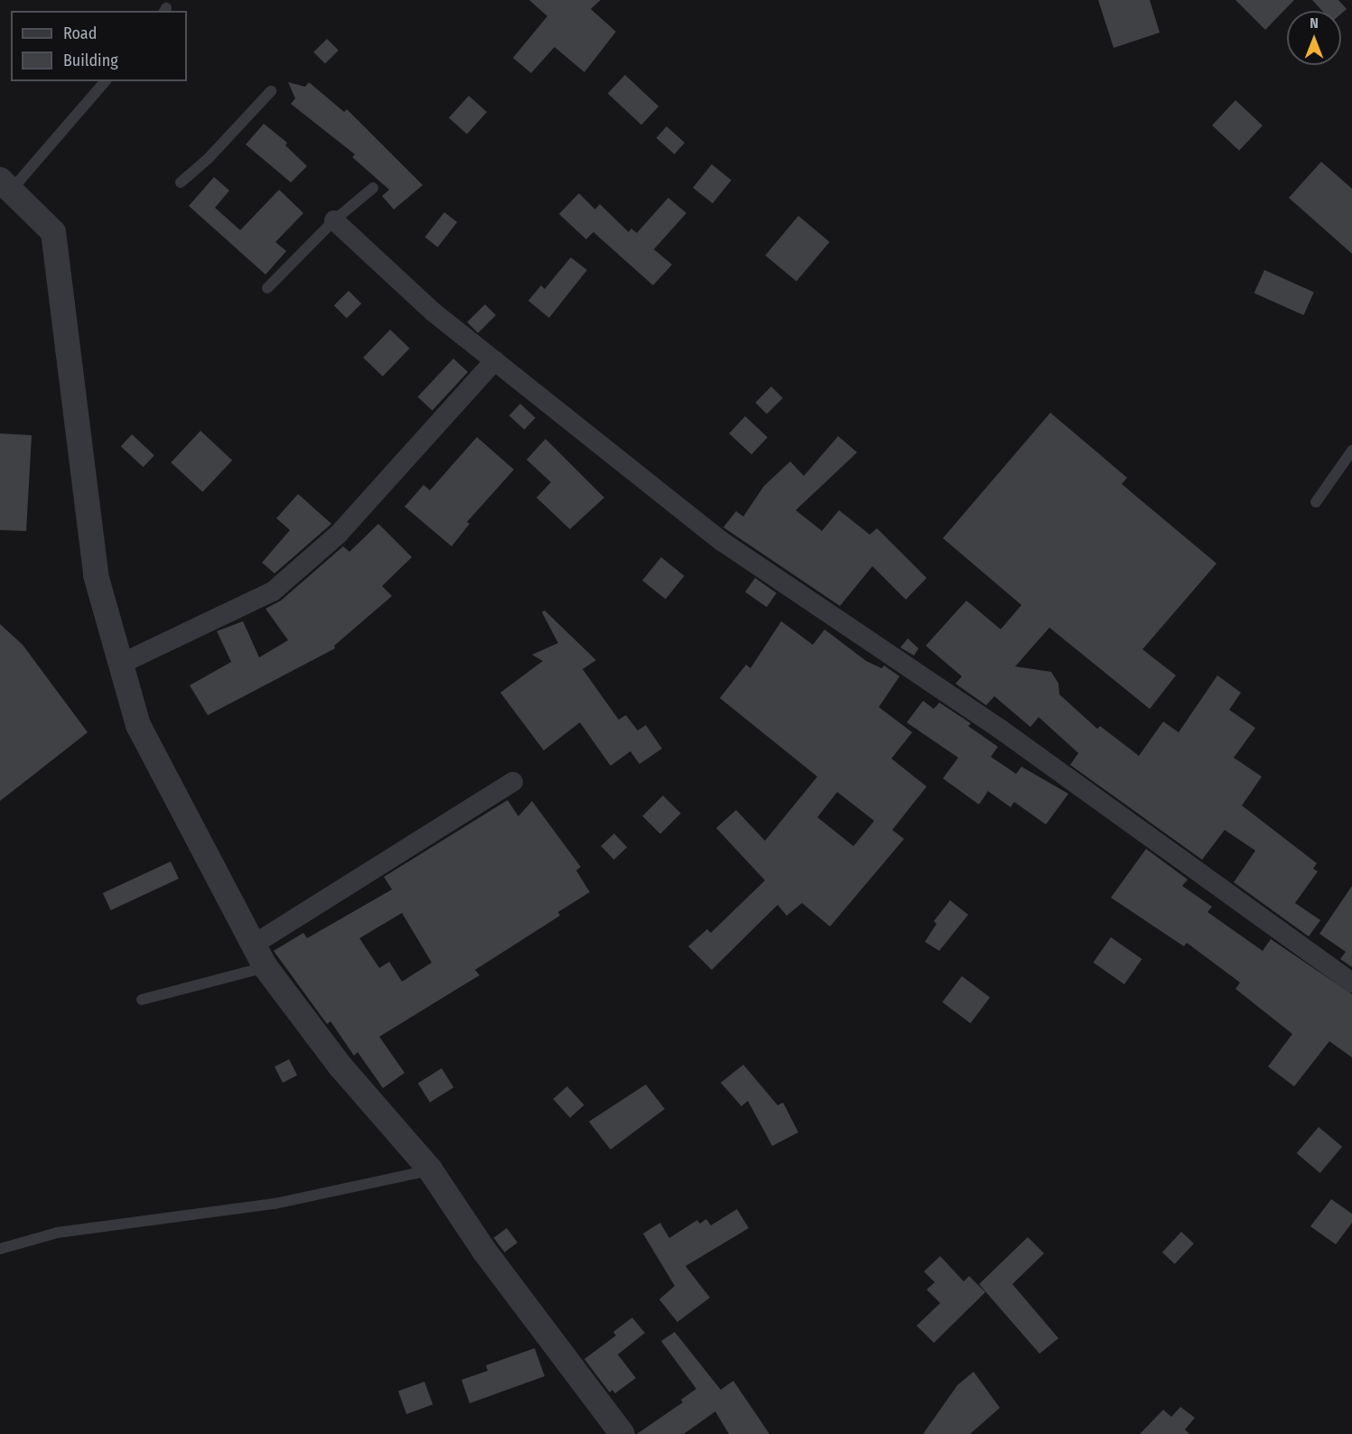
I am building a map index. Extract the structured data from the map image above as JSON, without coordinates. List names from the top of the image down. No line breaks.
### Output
{"legend":["Road","Building"],"north":"top"}
